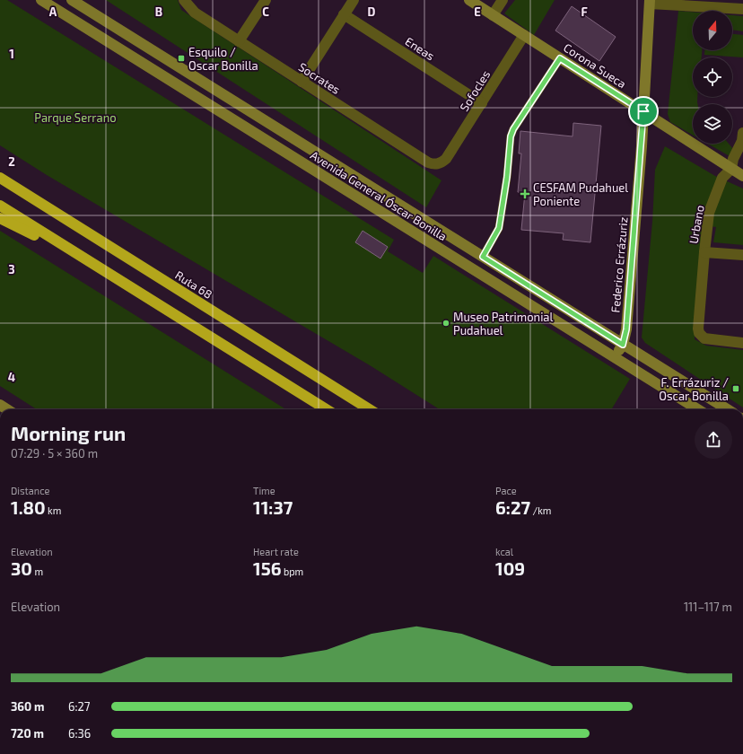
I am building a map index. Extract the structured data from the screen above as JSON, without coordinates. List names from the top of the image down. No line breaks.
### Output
{"streets":{"highway":["Ruta 68"],"main road":["Corona Sueca","Avenida General Óscar Bonilla","Federico Errázuriz"],"street":["Eneas","Socrates","Sofocles","Urbano"]},"crossings":[["Eneas","Sofocles"],["Corona Sueca","Sofocles"],["Corona Sueca","Urbano"],["Corona Sueca","Federico Errázuriz"],["Socrates","Sofocles"],["Avenida General Óscar Bonilla","Federico Errázuriz"]],"parks":["Parque Serrano"],"places":{"transit":["Esquilo / Oscar Bonilla","F. Errázuriz / Oscar Bonilla"],"health":["CESFAM Pudahuel Poniente"],"other":["Museo Patrimonial Pudahuel"]},"north":"top","page":{"heading":["Morning run","07:29 · 5 × 360 m"],"stats":[["Distance","1.80 km"],["Time","11:37"],["Pace","6:27 /km"],["Elevation","30 m"],["Heart rate","156 bpm"],["kcal","109"]],"chart":["Elevation","111–117 m"],"list":[{"name":"360 m","note":"6:27"},{"name":"720 m","note":"6:36"}]},"grid":{"columns":["A","B","C","D","E","F"],"rows":["1","2","3","4"]}}
